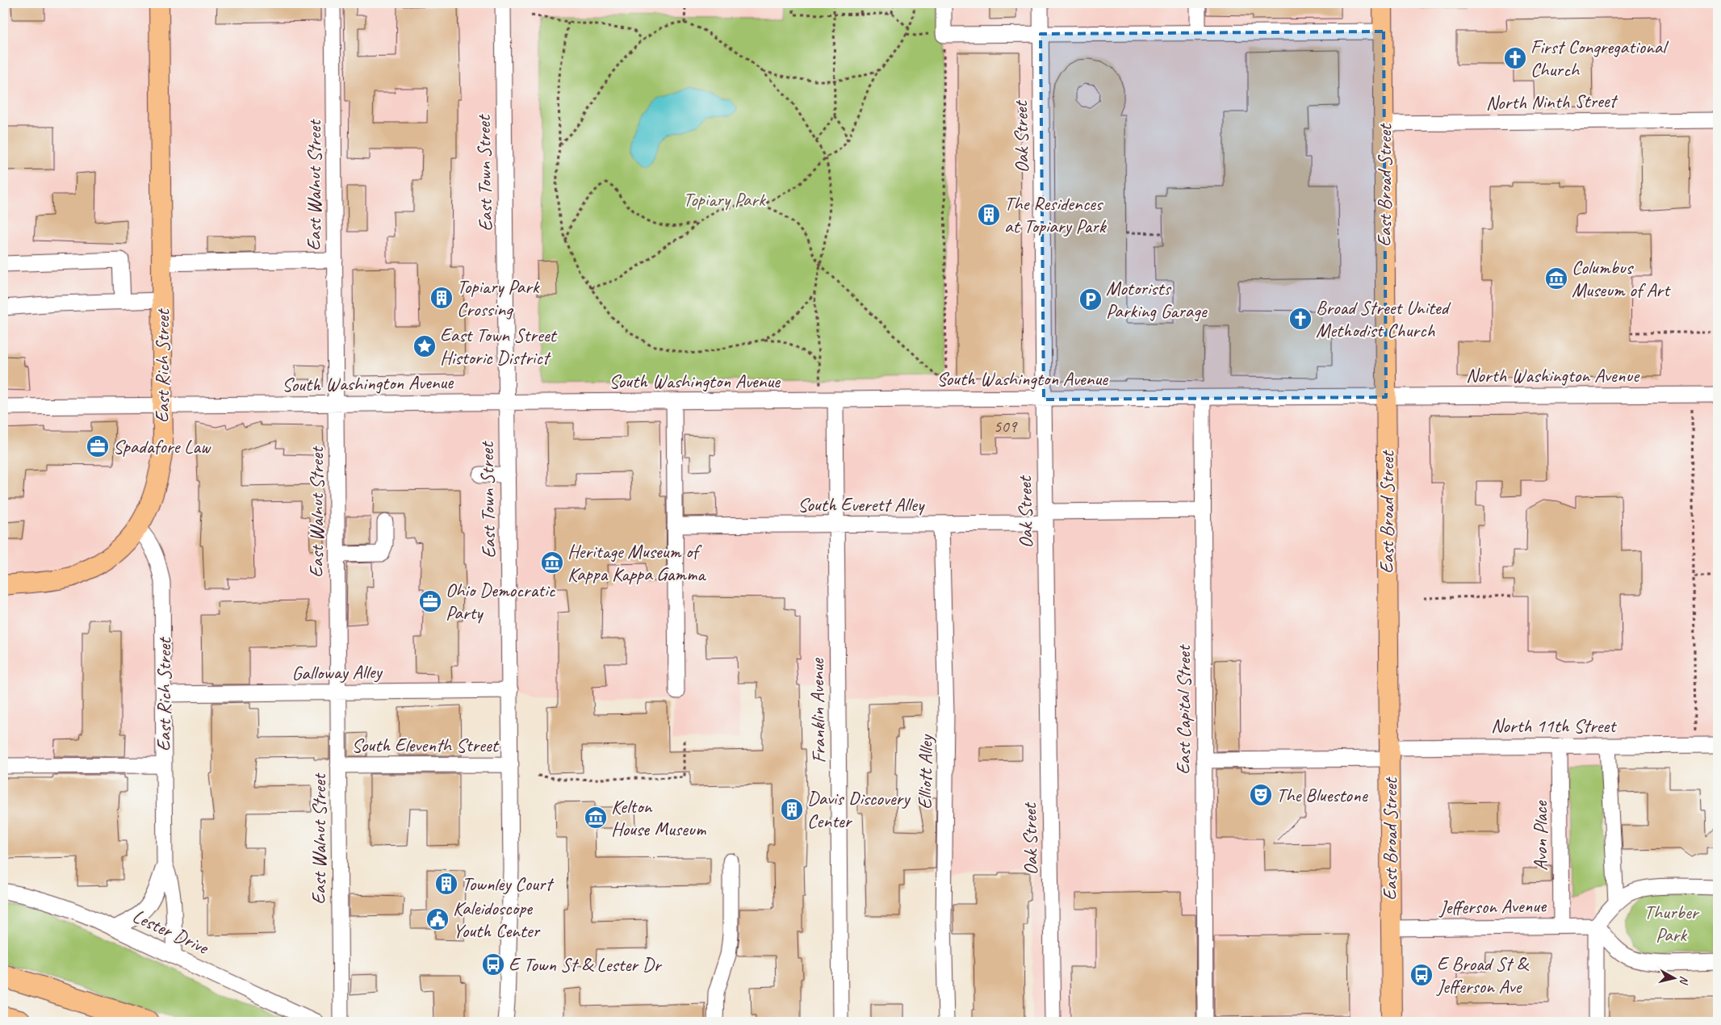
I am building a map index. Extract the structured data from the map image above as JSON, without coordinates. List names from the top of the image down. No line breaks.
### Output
{"streets":{"main road":["East Broad Street","East Rich Street"],"street":["North Ninth Street","Oak Street","East Town Street","East Walnut Street","North Washington Avenue","South Washington Avenue","South Everett Alley","Galloway Alley","East Capital Street","Franklin Avenue","North 11th Street","South Eleventh Street","Elliott Alley","Avon Place","Jefferson Avenue","Lester Drive"]},"crossings":[["North Ninth Street","East Broad Street"],["Oak Street","South Washington Avenue"],["Oak Street","South Everett Alley"],["East Town Street","South Washington Avenue"],["East Town Street","Galloway Alley"],["East Town Street","South Eleventh Street"],["East Walnut Street","South Washington Avenue"],["East Walnut Street","Galloway Alley"],["East Walnut Street","South Eleventh Street"],["East Broad Street","North Washington Avenue"],["East Broad Street","South Washington Avenue"],["East Broad Street","North 11th Street"],["East Broad Street","Jefferson Avenue"],["East Rich Street","South Washington Avenue"],["East Rich Street","Galloway Alley"],["East Rich Street","Lester Drive"],["North Washington Avenue","South Washington Avenue"],["South Washington Avenue","East Capital Street"],["South Washington Avenue","Franklin Avenue"],["South Everett Alley","East Capital Street"],["South Everett Alley","Franklin Avenue"],["South Everett Alley","Elliott Alley"],["East Capital Street","North 11th Street"],["North 11th Street","Avon Place"],["Avon Place","Jefferson Avenue"]],"parks":["Topiary Park","Thurber Park"],"places":{"church":["First Congregational Church","Broad Street United Methodist Church"],"building":["The Residences at Topiary Park","Topiary Park Crossing","Davis Discovery Center","Townley Court"],"museum":["Columbus Museum of Art","Heritage Museum of Kappa Kappa Gamma","Kelton House Museum"],"parking":["Motorists Parking Garage"],"place":["East Town Street Historic District"],"office":["Spadafore Law","Ohio Democratic Party"],"theatre":["The Bluestone"],"public building":["Kaleidoscope Youth Center"],"bus stop":["E Town St & Lester Dr","E Broad St & Jefferson Ave"]},"house_numbers":["509"],"north":"right"}
